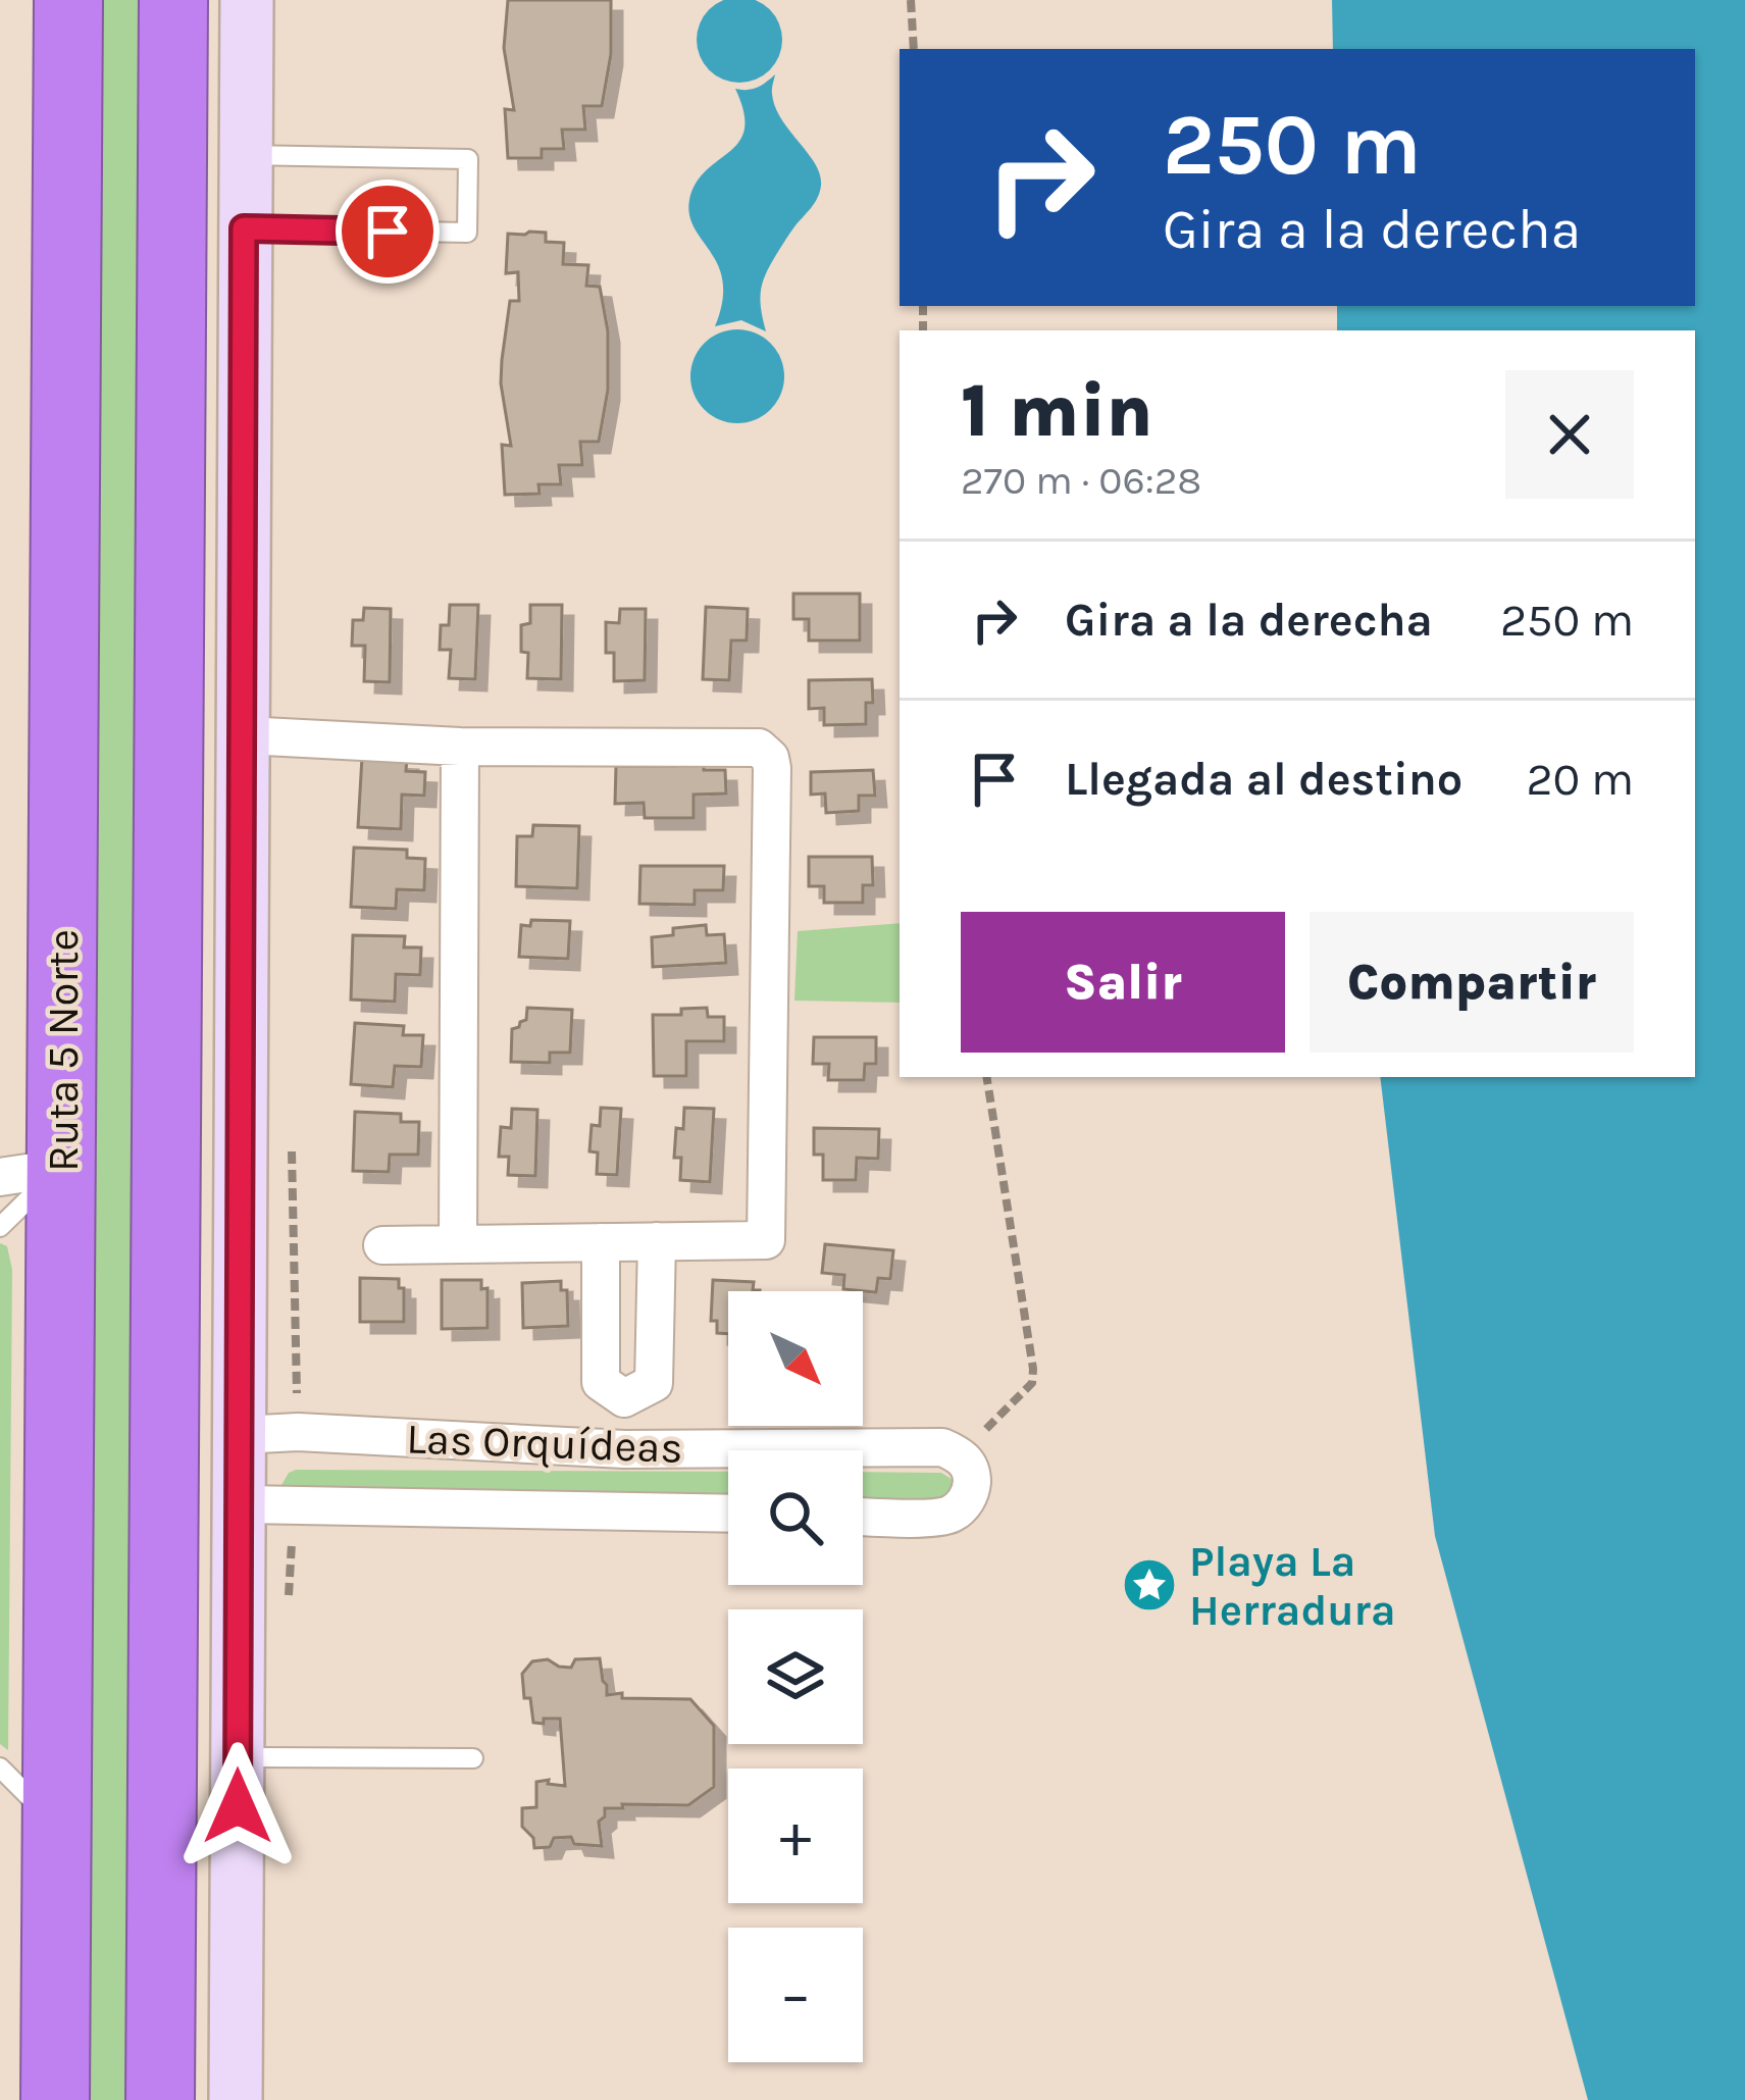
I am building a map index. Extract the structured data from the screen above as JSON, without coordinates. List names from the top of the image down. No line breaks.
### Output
{"streets":{"highway":["Ruta 5 Norte"],"street":["Las Orquídeas"]},"places":{"place":["Playa La Herradura"]},"north":"bottom right","page":{"turn":["250 m","Gira a la derecha"],"heading":["1 min","270 m · 06:28"],"list":[{"name":"Gira a la derecha","value":"250 m"},{"name":"Llegada al destino","value":"20 m"}],"buttons":["Salir","Compartir"],"map_buttons":["+","−"]}}
